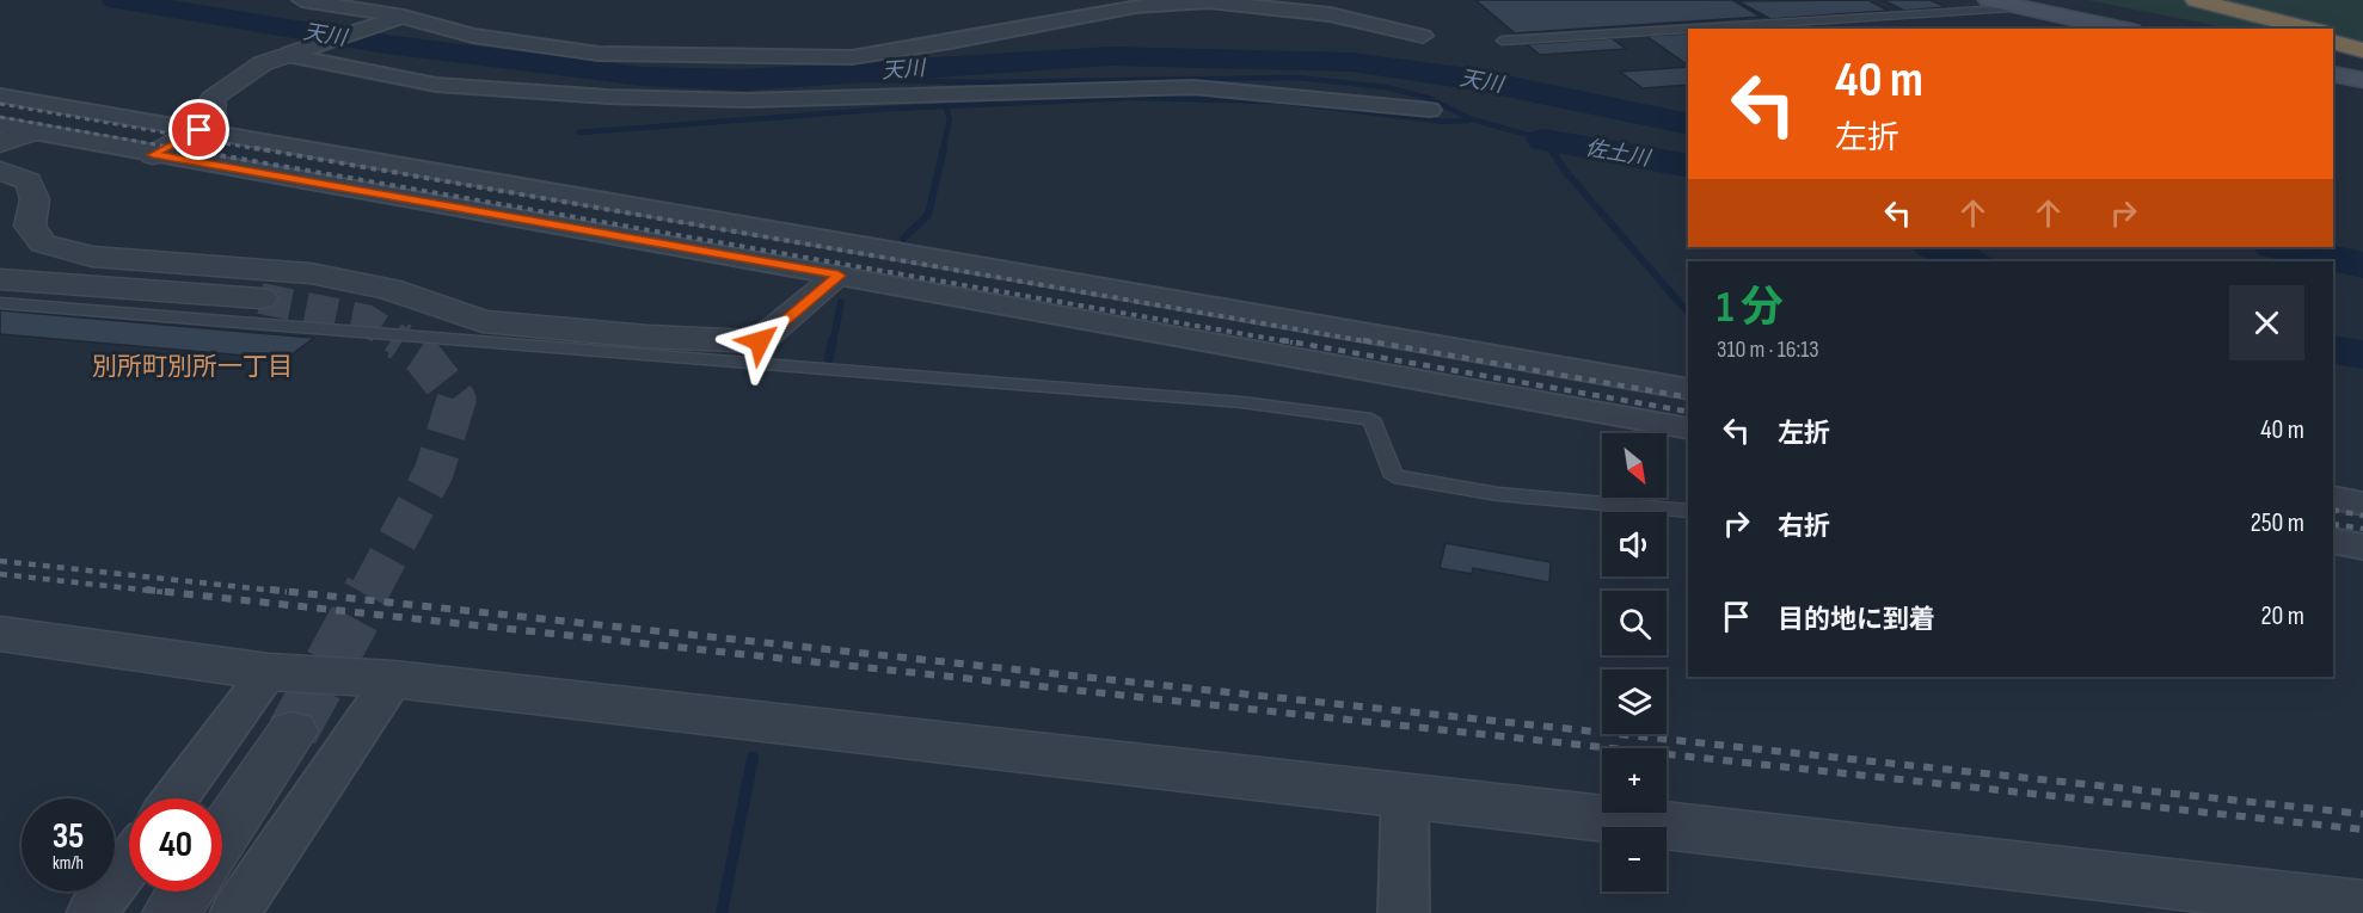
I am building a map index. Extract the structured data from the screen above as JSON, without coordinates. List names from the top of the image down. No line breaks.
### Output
{"districts":["別所町別所一丁目"],"water":["天川","佐土川"],"north":"bottom right","page":{"turn":["40 m","左折"],"heading":["1 分","310 m · 16:13"],"list":[{"name":"左折","value":"40 m"},{"name":"右折","value":"250 m"},{"name":"目的地に到着","value":"20 m"}],"map_buttons":["+","−"],"speed":"35 km/h","limit":"40"}}
